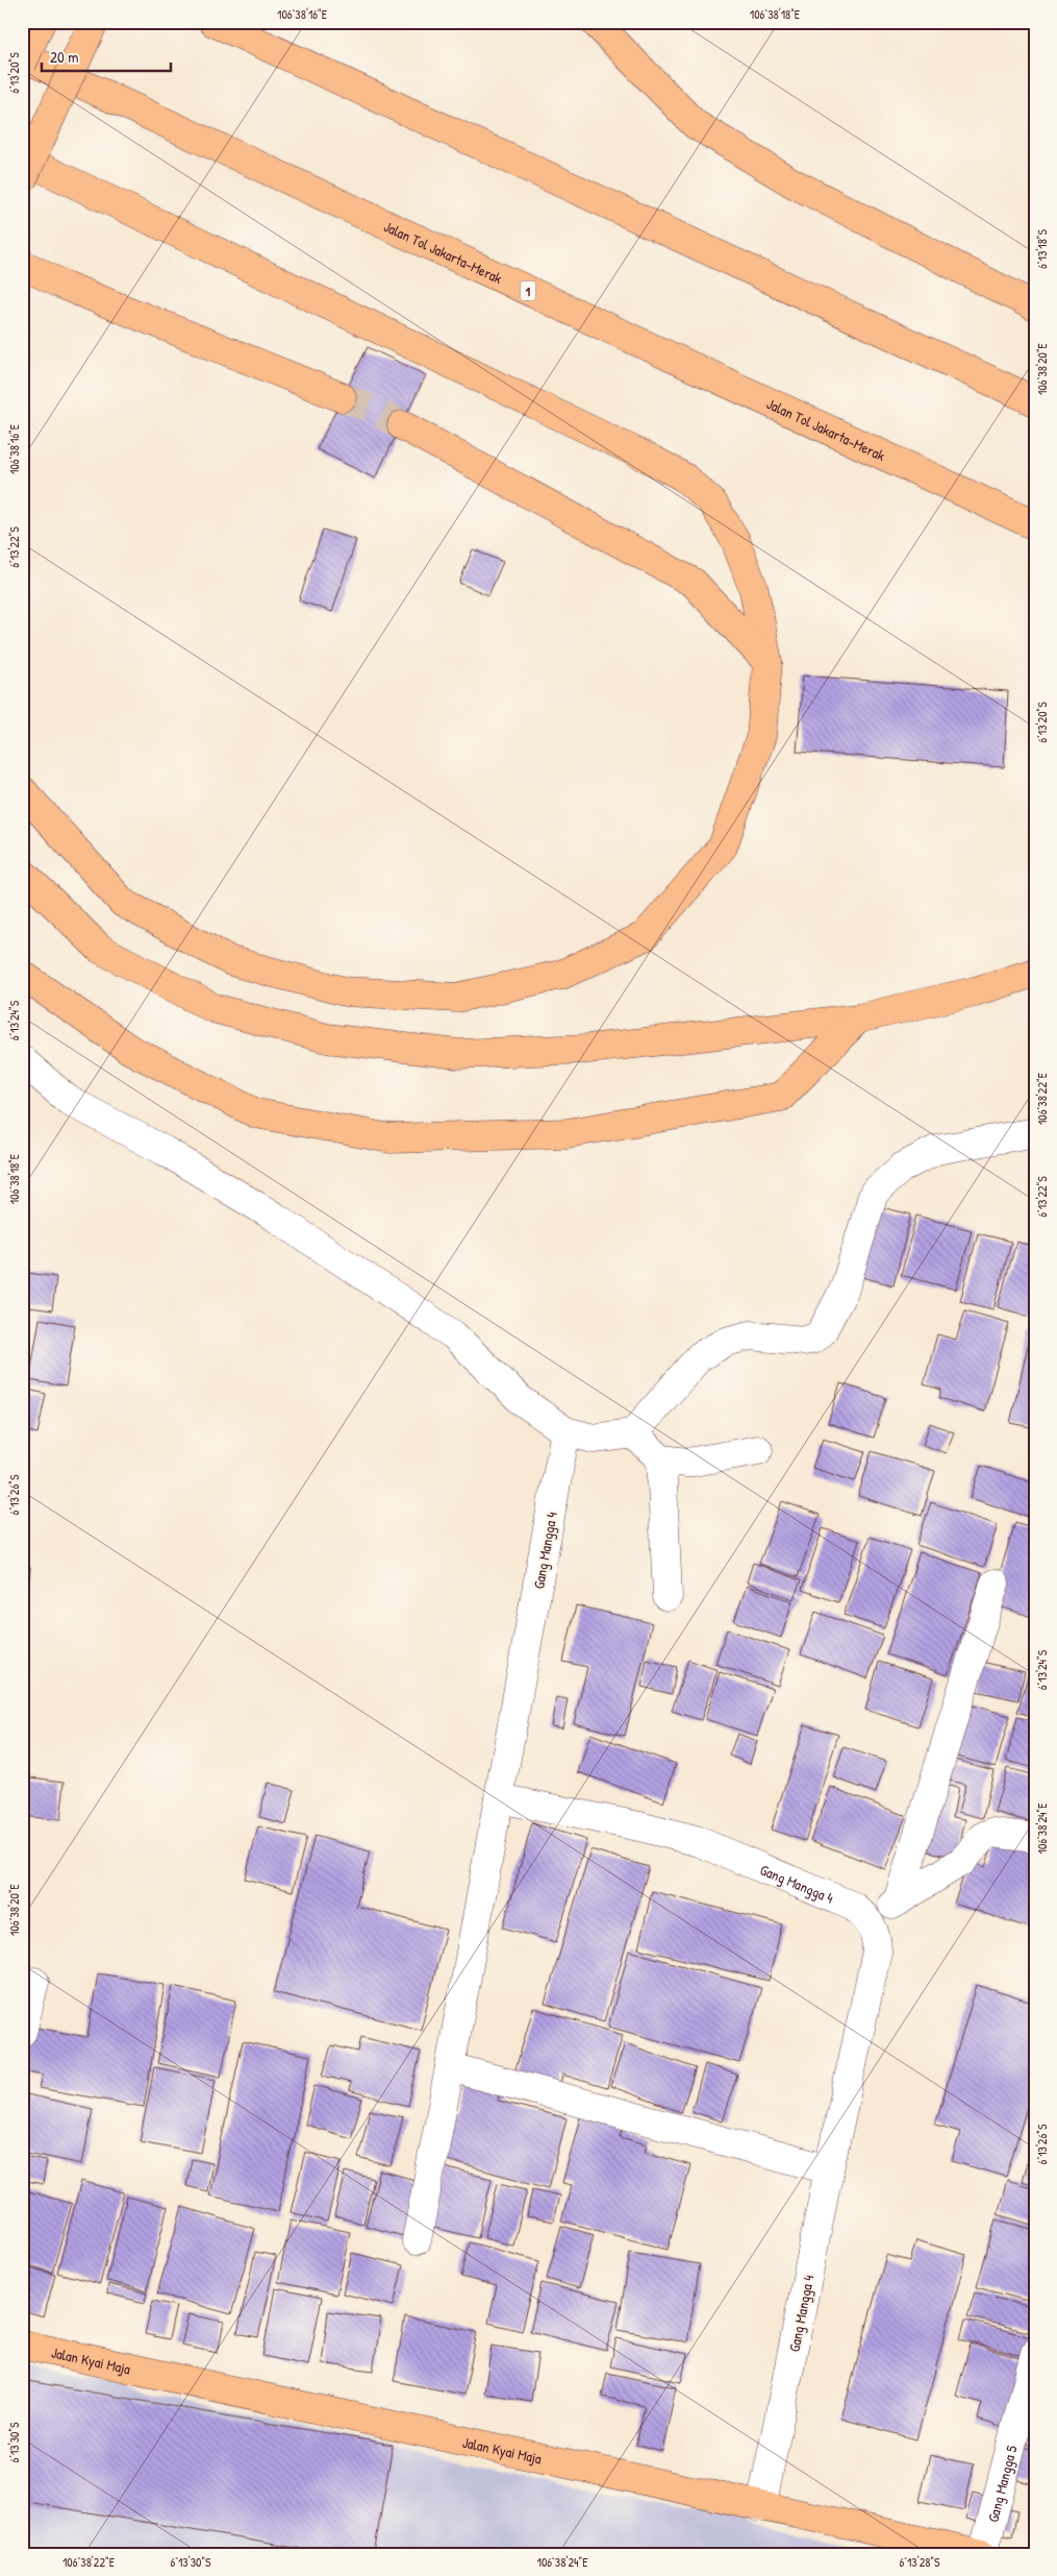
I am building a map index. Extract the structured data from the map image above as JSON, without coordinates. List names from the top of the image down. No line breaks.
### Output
{"streets":{"main road":["Jalan Tol Jakarta–Merak","1","Jalan Kyai Maja"],"street":["Gang Mangga 4","Gang Mangga 5"]},"crossings":[["Gang Mangga 4","Jalan Kyai Maja"],["Jalan Kyai Maja","Gang Mangga 5"]],"scale_bar":"20 m","coordinates":["106°38'16\"E","106°38'18\"E","6°13'20\"S","6°13'18\"S","106°38'20\"E","6°13'22\"S","6°13'24\"S","106°38'22\"E","6°13'26\"S","106°38'24\"E","6°13'30\"S","6°13'28\"S"]}
